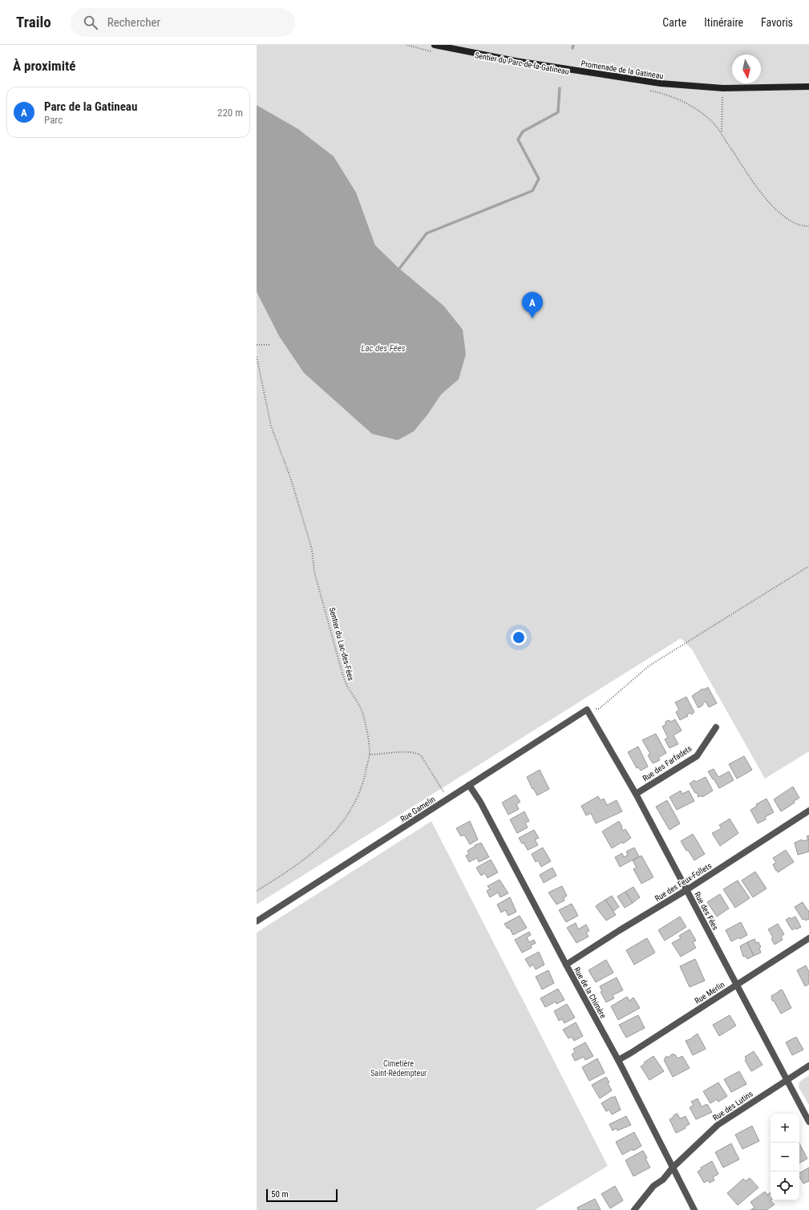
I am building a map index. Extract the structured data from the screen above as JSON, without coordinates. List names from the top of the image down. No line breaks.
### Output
{"streets":{"street":["Promenade de la Gatineau","Rue des Farfadets","Rue Gamelin","Rue des Feux-Follets","Rue des Fées","Rue de la Chimère","Rue Merlin","Rue des Lutins"],"path":["Sentier du Lac-des-Fées"]},"crossings":[["Rue des Farfadets","Rue des Fées"],["Rue Gamelin","Rue des Fées"],["Rue Gamelin","Rue de la Chimère"],["Rue des Feux-Follets","Rue des Fées"],["Rue des Feux-Follets","Rue de la Chimère"],["Rue des Fées","Rue Merlin"],["Rue des Fées","Rue des Lutins"],["Rue de la Chimère","Rue Merlin"],["Rue de la Chimère","Rue des Lutins"]],"water":["Lac des Fées"],"parks":["Cimetière Saint-Rédempteur"],"scale_bar":"50 m","north":"bottom","page":{"header":"Trailo","search":"Rechercher","nav":["Carte","Itinéraire","Favoris"],"heading":"À proximité","list":[{"mark":"A","name":"Parc de la Gatineau","note":"Parc","value":"220 m"}],"pins":"A","map_buttons":["+","−"],"scale":"50 m"}}
